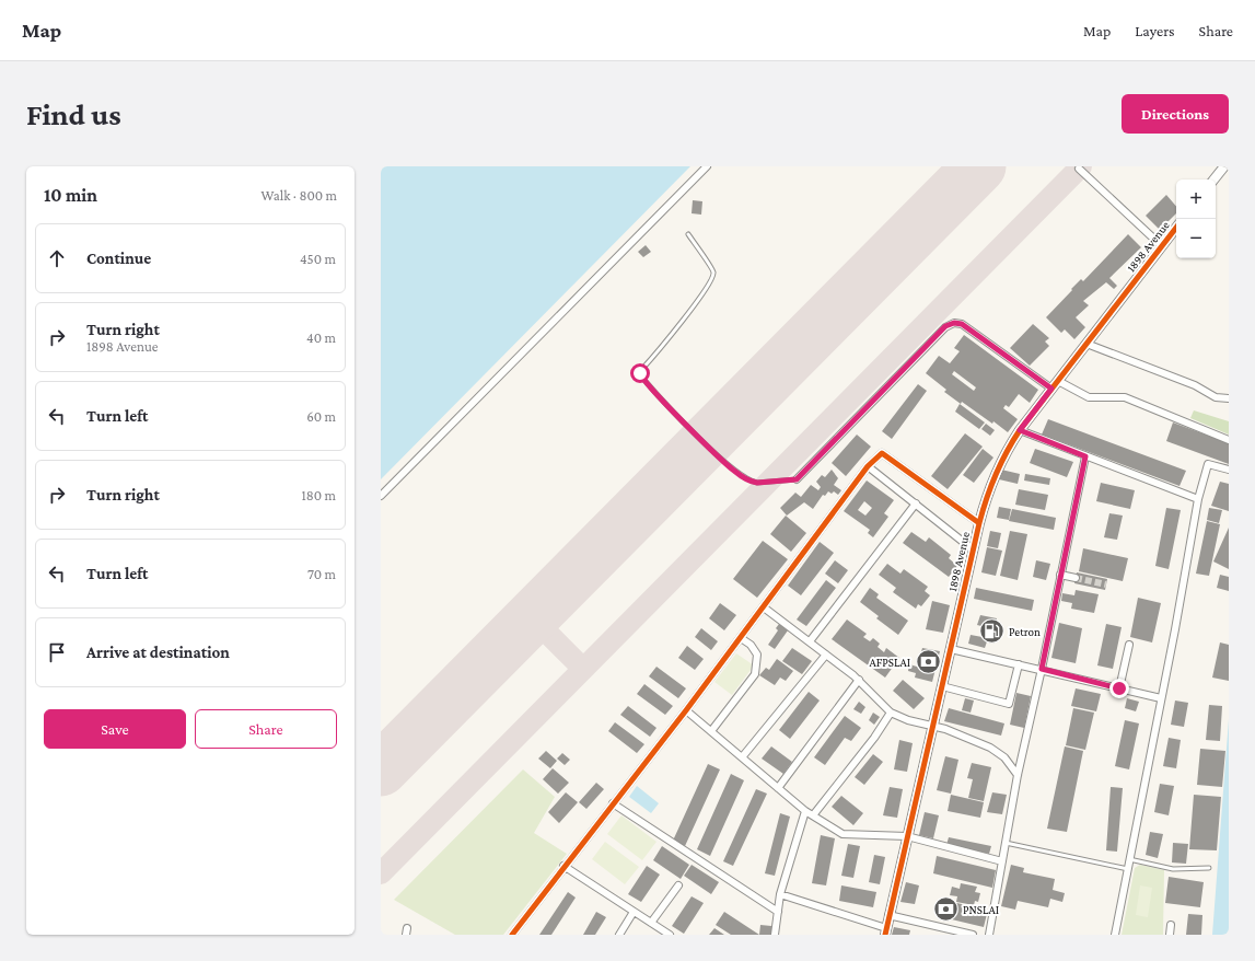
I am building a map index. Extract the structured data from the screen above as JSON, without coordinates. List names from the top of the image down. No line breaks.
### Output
{"streets":{"street":["1898 Avenue"]},"places":{"fuel station":["Petron"],"bank":["AFPSLAI","PNSLAI"]},"page":{"header":"Map","nav":["Map","Layers","Share"],"buttons":["Directions",["Save","Share"]],"title":"Find us","heading":["10 min","Walk · 800 m"],"map_buttons":["+","−"],"list":[["Continue","450 m"],["Turn right","1898 Avenue","40 m"],["Turn left","60 m"],["Turn right","180 m"],["Turn left","70 m"],"Arrive at destination"]}}
